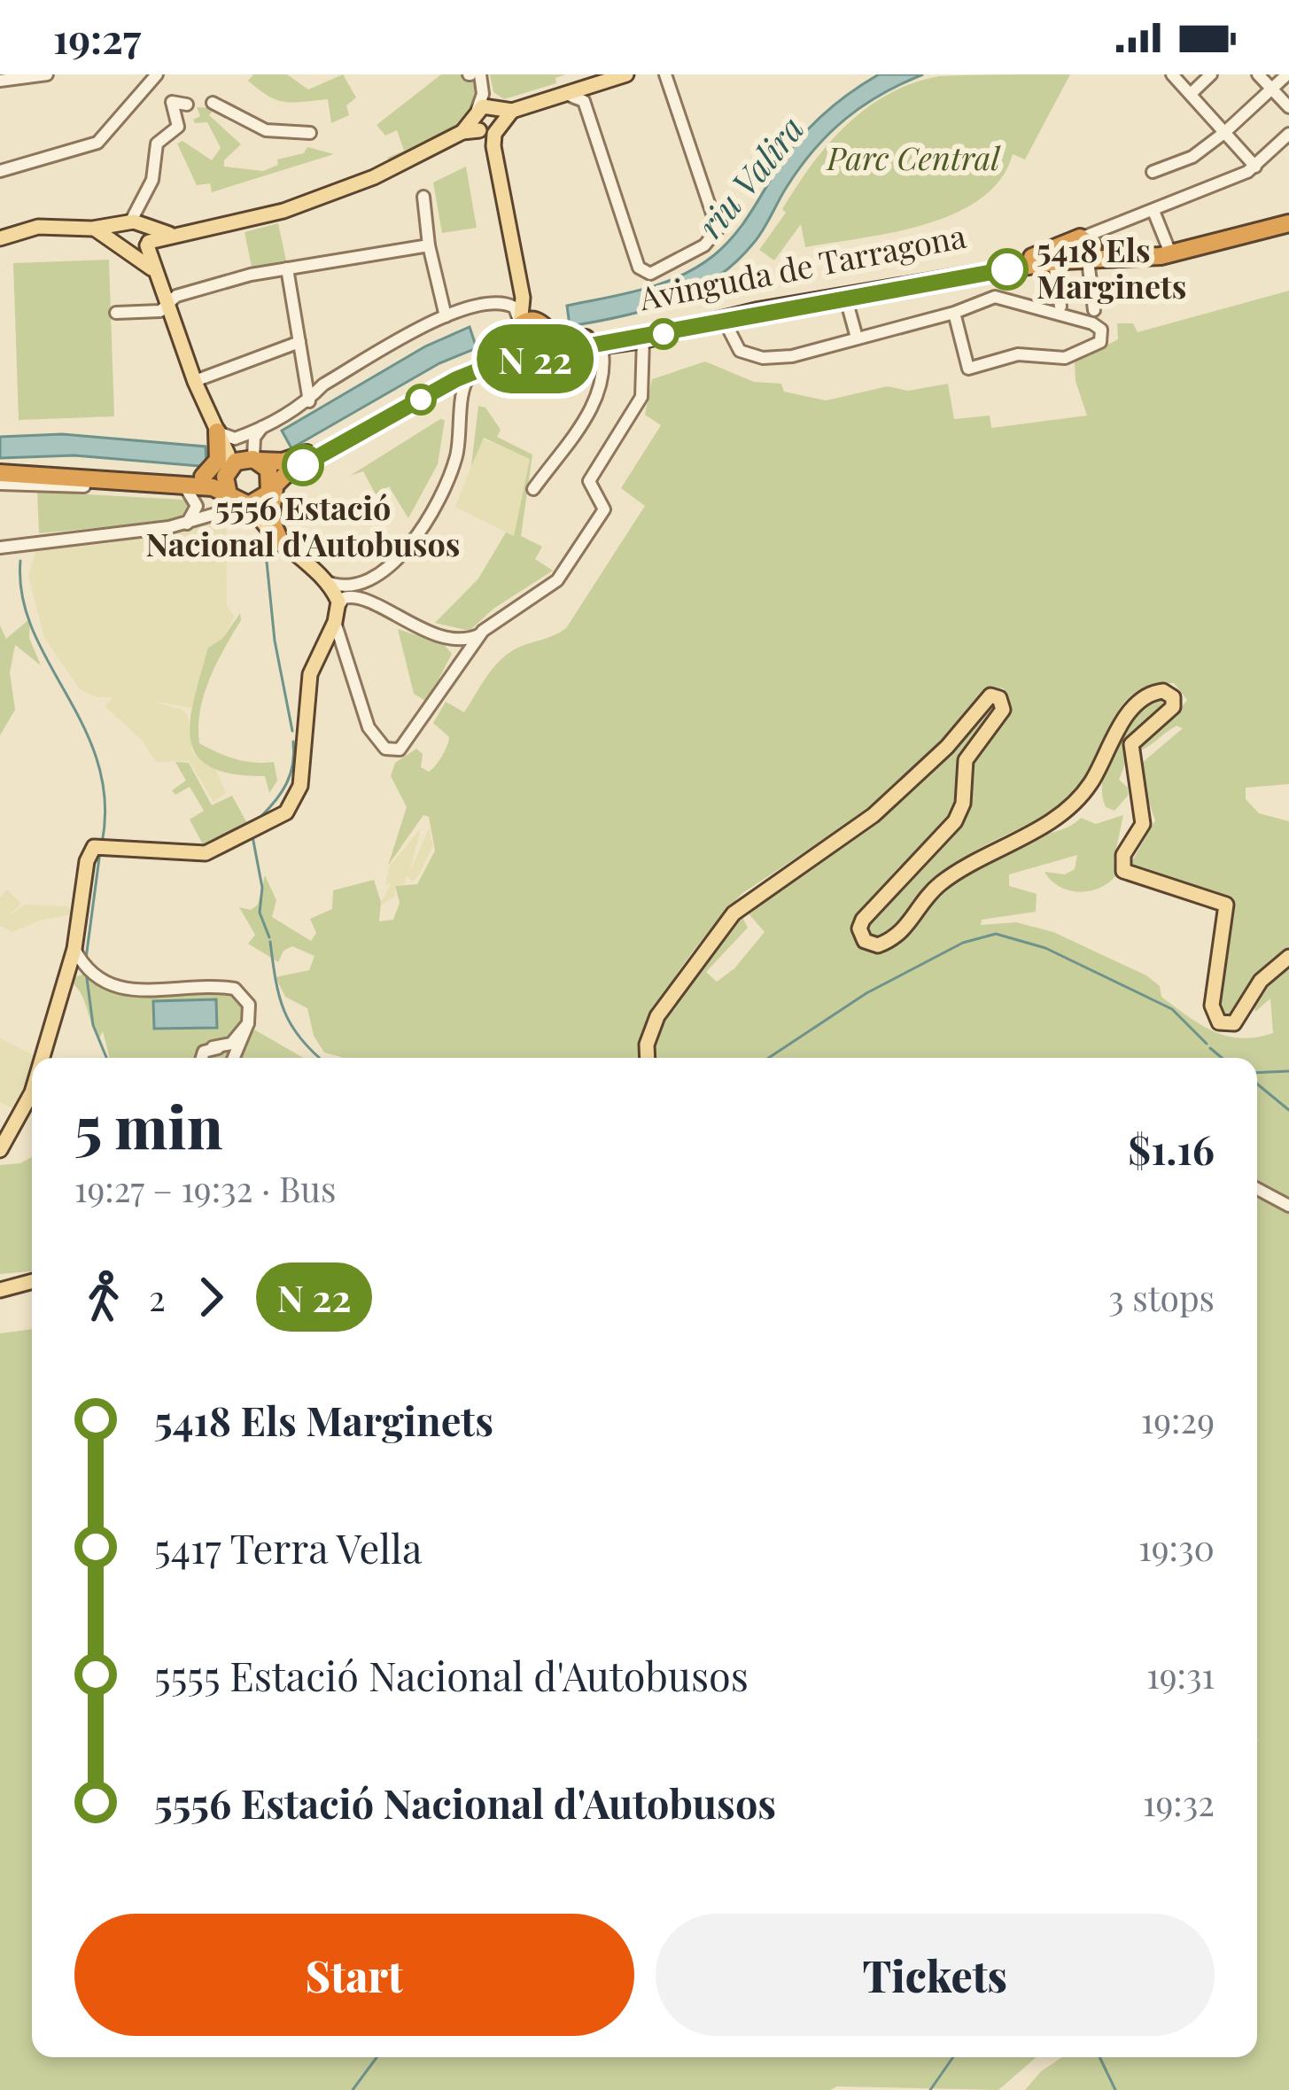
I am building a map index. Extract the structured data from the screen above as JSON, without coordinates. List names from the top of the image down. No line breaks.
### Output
{"streets":{"highway":["Avinguda de Tarragona"]},"water":["riu Valira"],"parks":["Parc Central"],"places":["5418 Els Marginets","5556 Estació Nacional d'Autobusos"],"page":{"status":"19:27","on_map":"N 22","heading":["5 min","19:27 – 19:32 · Bus","$1.16"],"legs":["2","N 22","3 stops"],"list":[{"name":"5418 Els Marginets","value":"19:29"},{"name":"5417 Terra Vella","value":"19:30"},{"name":"5555 Estació Nacional d'Autobusos","value":"19:31"},{"name":"5556 Estació Nacional d'Autobusos","value":"19:32"}],"buttons":["Start","Tickets"]}}
